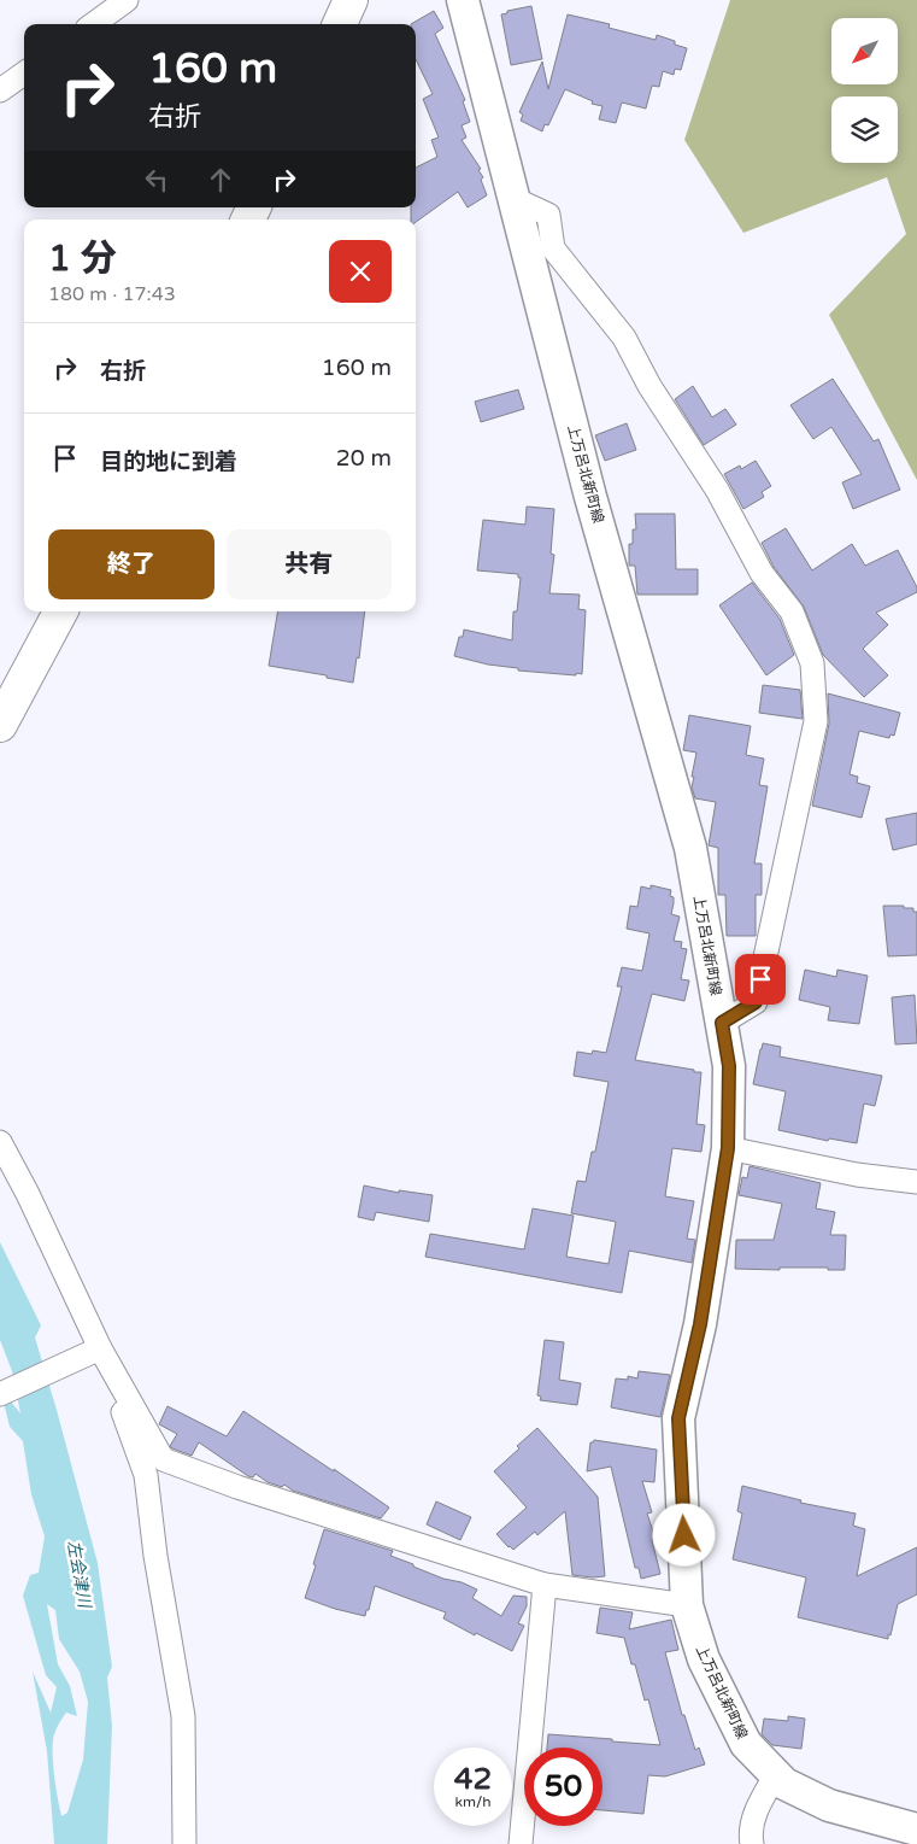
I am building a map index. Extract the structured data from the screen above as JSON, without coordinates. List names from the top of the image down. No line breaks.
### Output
{"streets":{"main road":["上万呂北新町線"]},"water":["左会津川"],"north":"bottom left","page":{"turn":["160 m","右折"],"heading":["1 分","180 m · 17:43"],"list":[{"name":"右折","value":"160 m"},{"name":"目的地に到着","value":"20 m"}],"buttons":["終了","共有"],"speed":"42 km/h","limit":"50"}}
